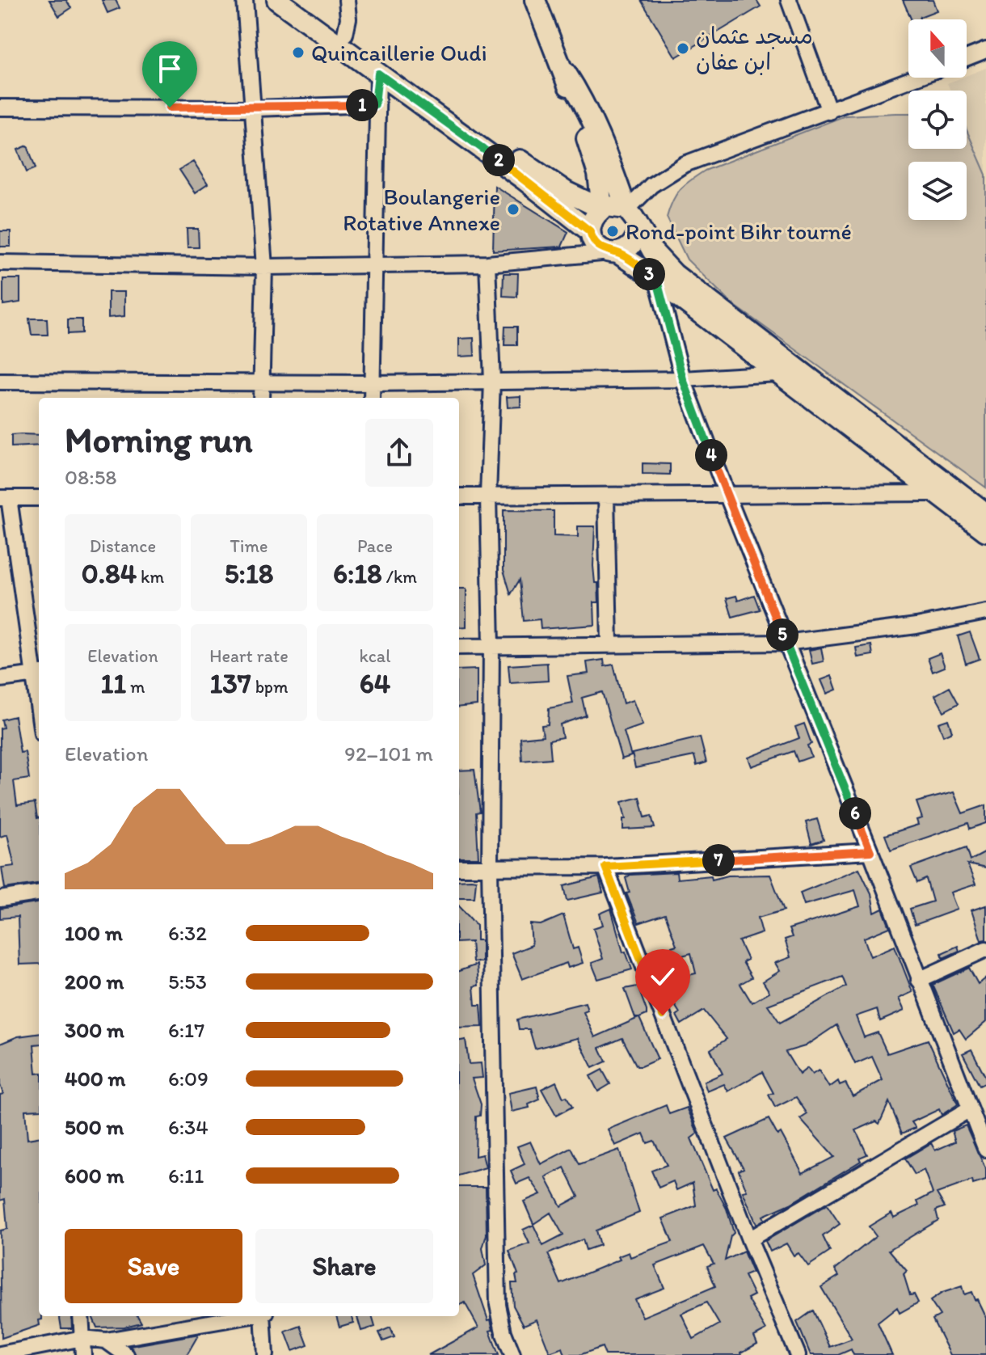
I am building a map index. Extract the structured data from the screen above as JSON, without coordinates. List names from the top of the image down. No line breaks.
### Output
{"places":["مسجد عثمان ابن عفان","Quincaillerie Oudi","Boulangerie Rotative Annexe","Rond-point Bihr tourné"],"north":"top","page":{"pins":["1","2","3","4","5","6","7"],"heading":["Morning run","08:58"],"stats":[["Distance","0.84 km"],["Time","5:18"],["Pace","6:18 /km"],["Elevation","11 m"],["Heart rate","137 bpm"],["kcal","64"]],"chart":["Elevation","92–101 m"],"list":[{"name":"100 m","note":"6:32"},{"name":"200 m","note":"5:53"},{"name":"300 m","note":"6:17"},{"name":"400 m","note":"6:09"},{"name":"500 m","note":"6:34"},{"name":"600 m","note":"6:11"}],"buttons":["Save","Share"]}}
